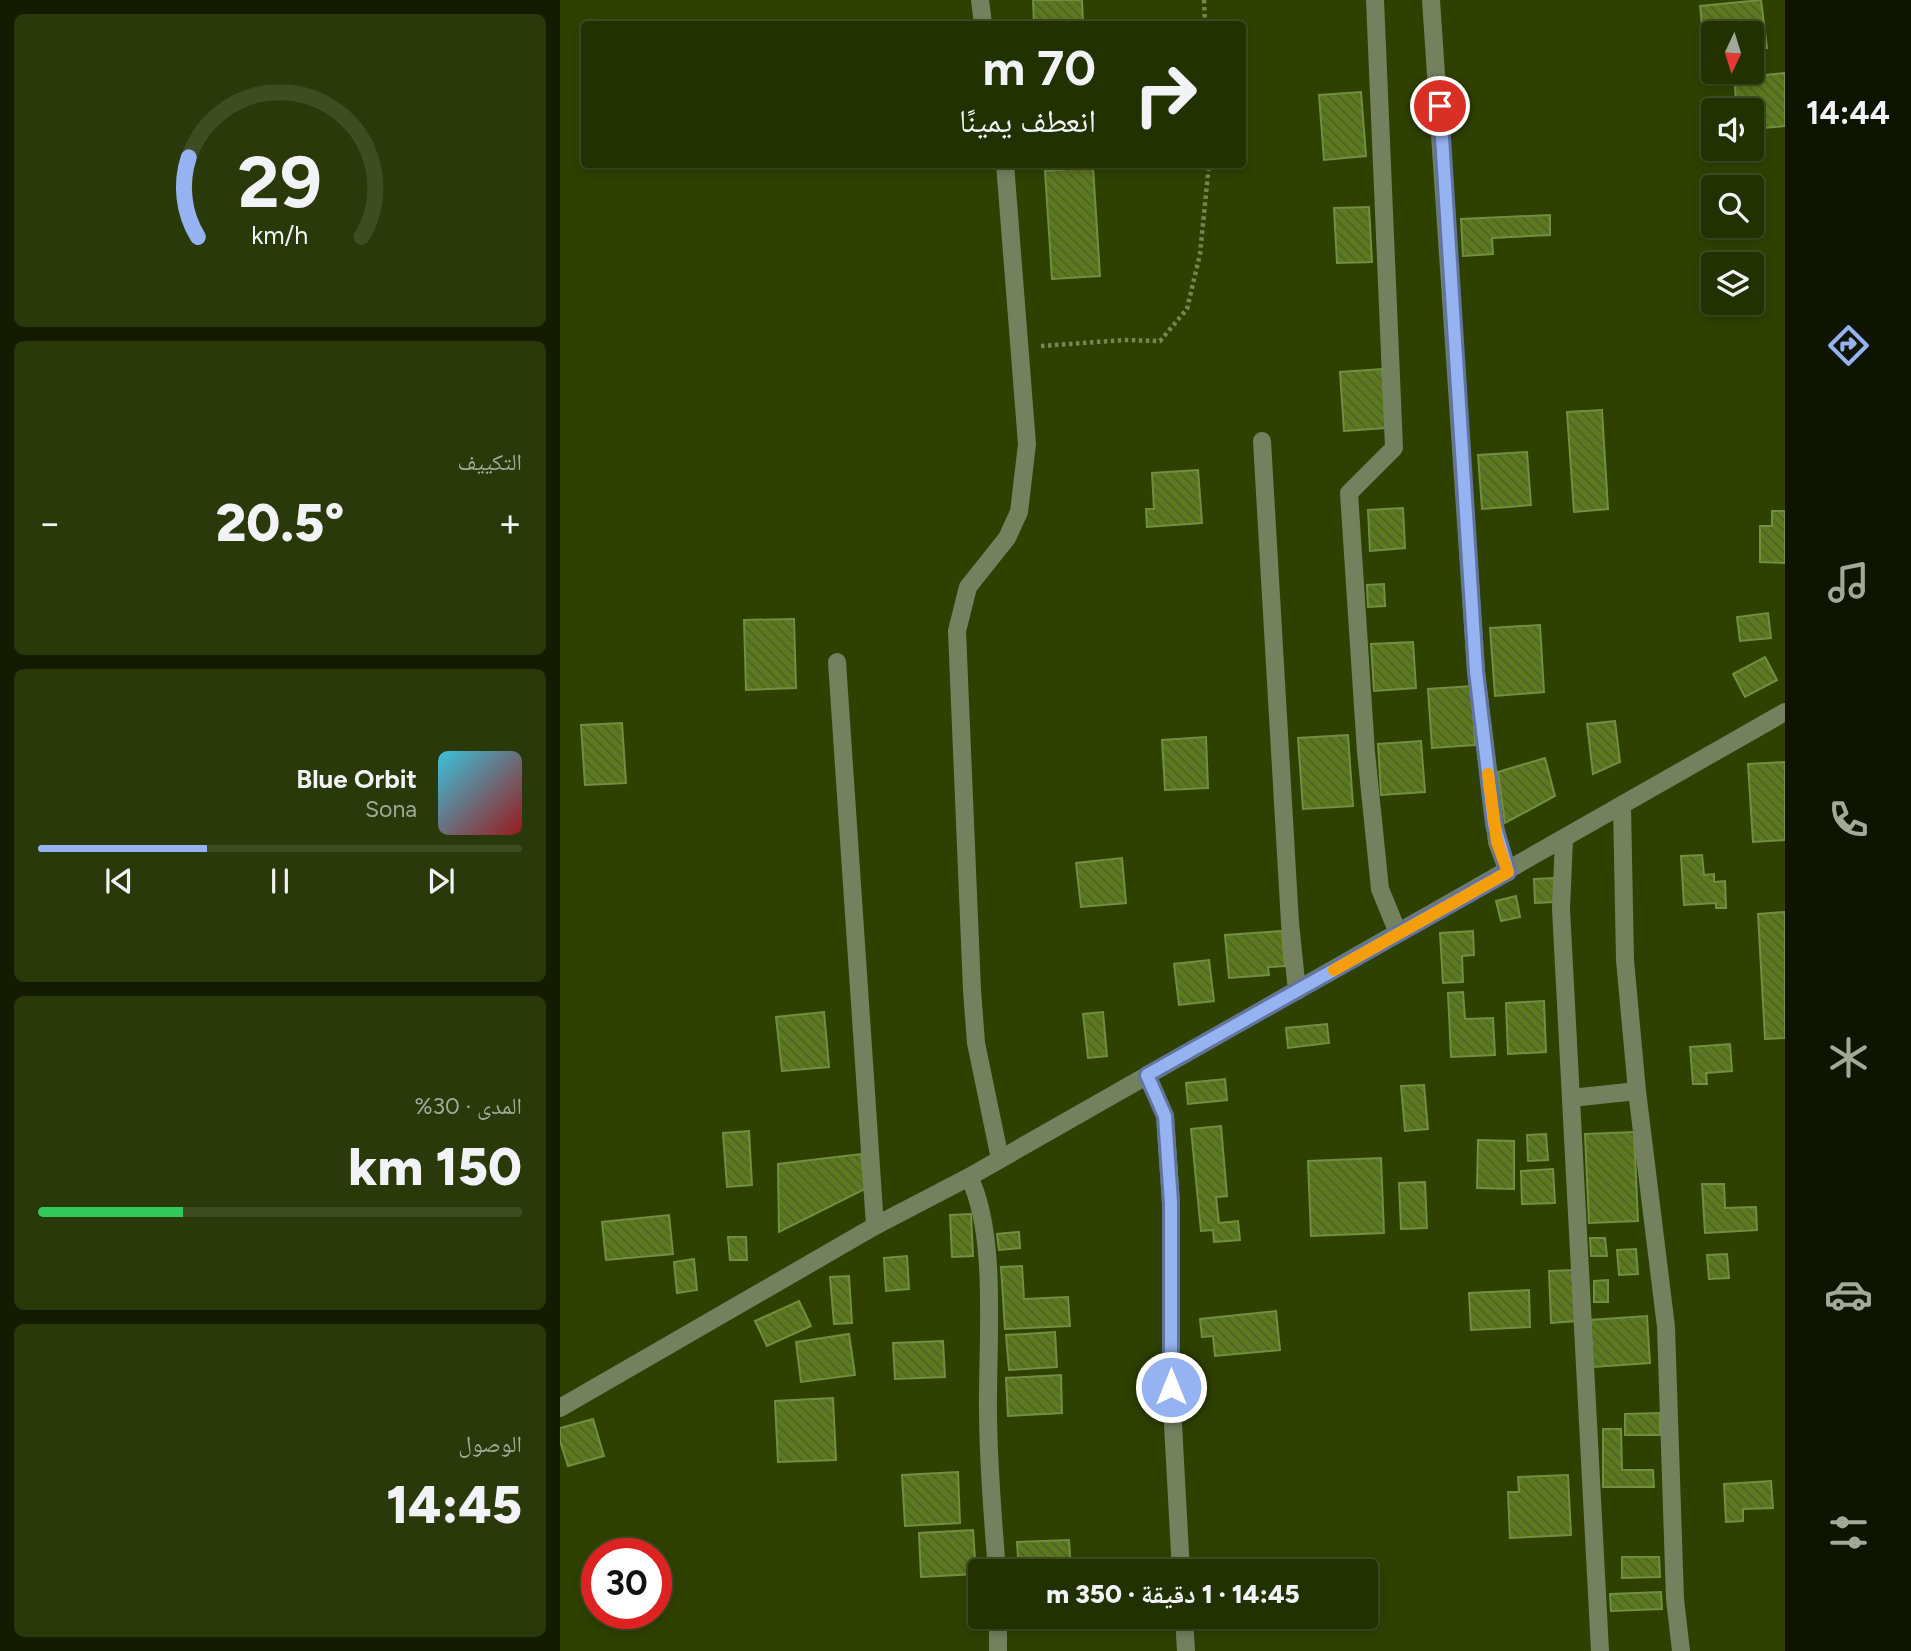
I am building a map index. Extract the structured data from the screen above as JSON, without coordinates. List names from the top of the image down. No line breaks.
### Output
{"north":"bottom","page":{"tabs":"14:44","turn":["70 m","انعطف يمينًا"],"tile":["التكييف",["المدى · 30%","150 km"],["الوصول","14:45"]],"heat":["−","20.5°","+"],"song":["Blue Orbit","Sona"],"limit":"30","trip":"14:45 · 1 دقيقة · 350 m","gauge":["29","km/h"]}}
